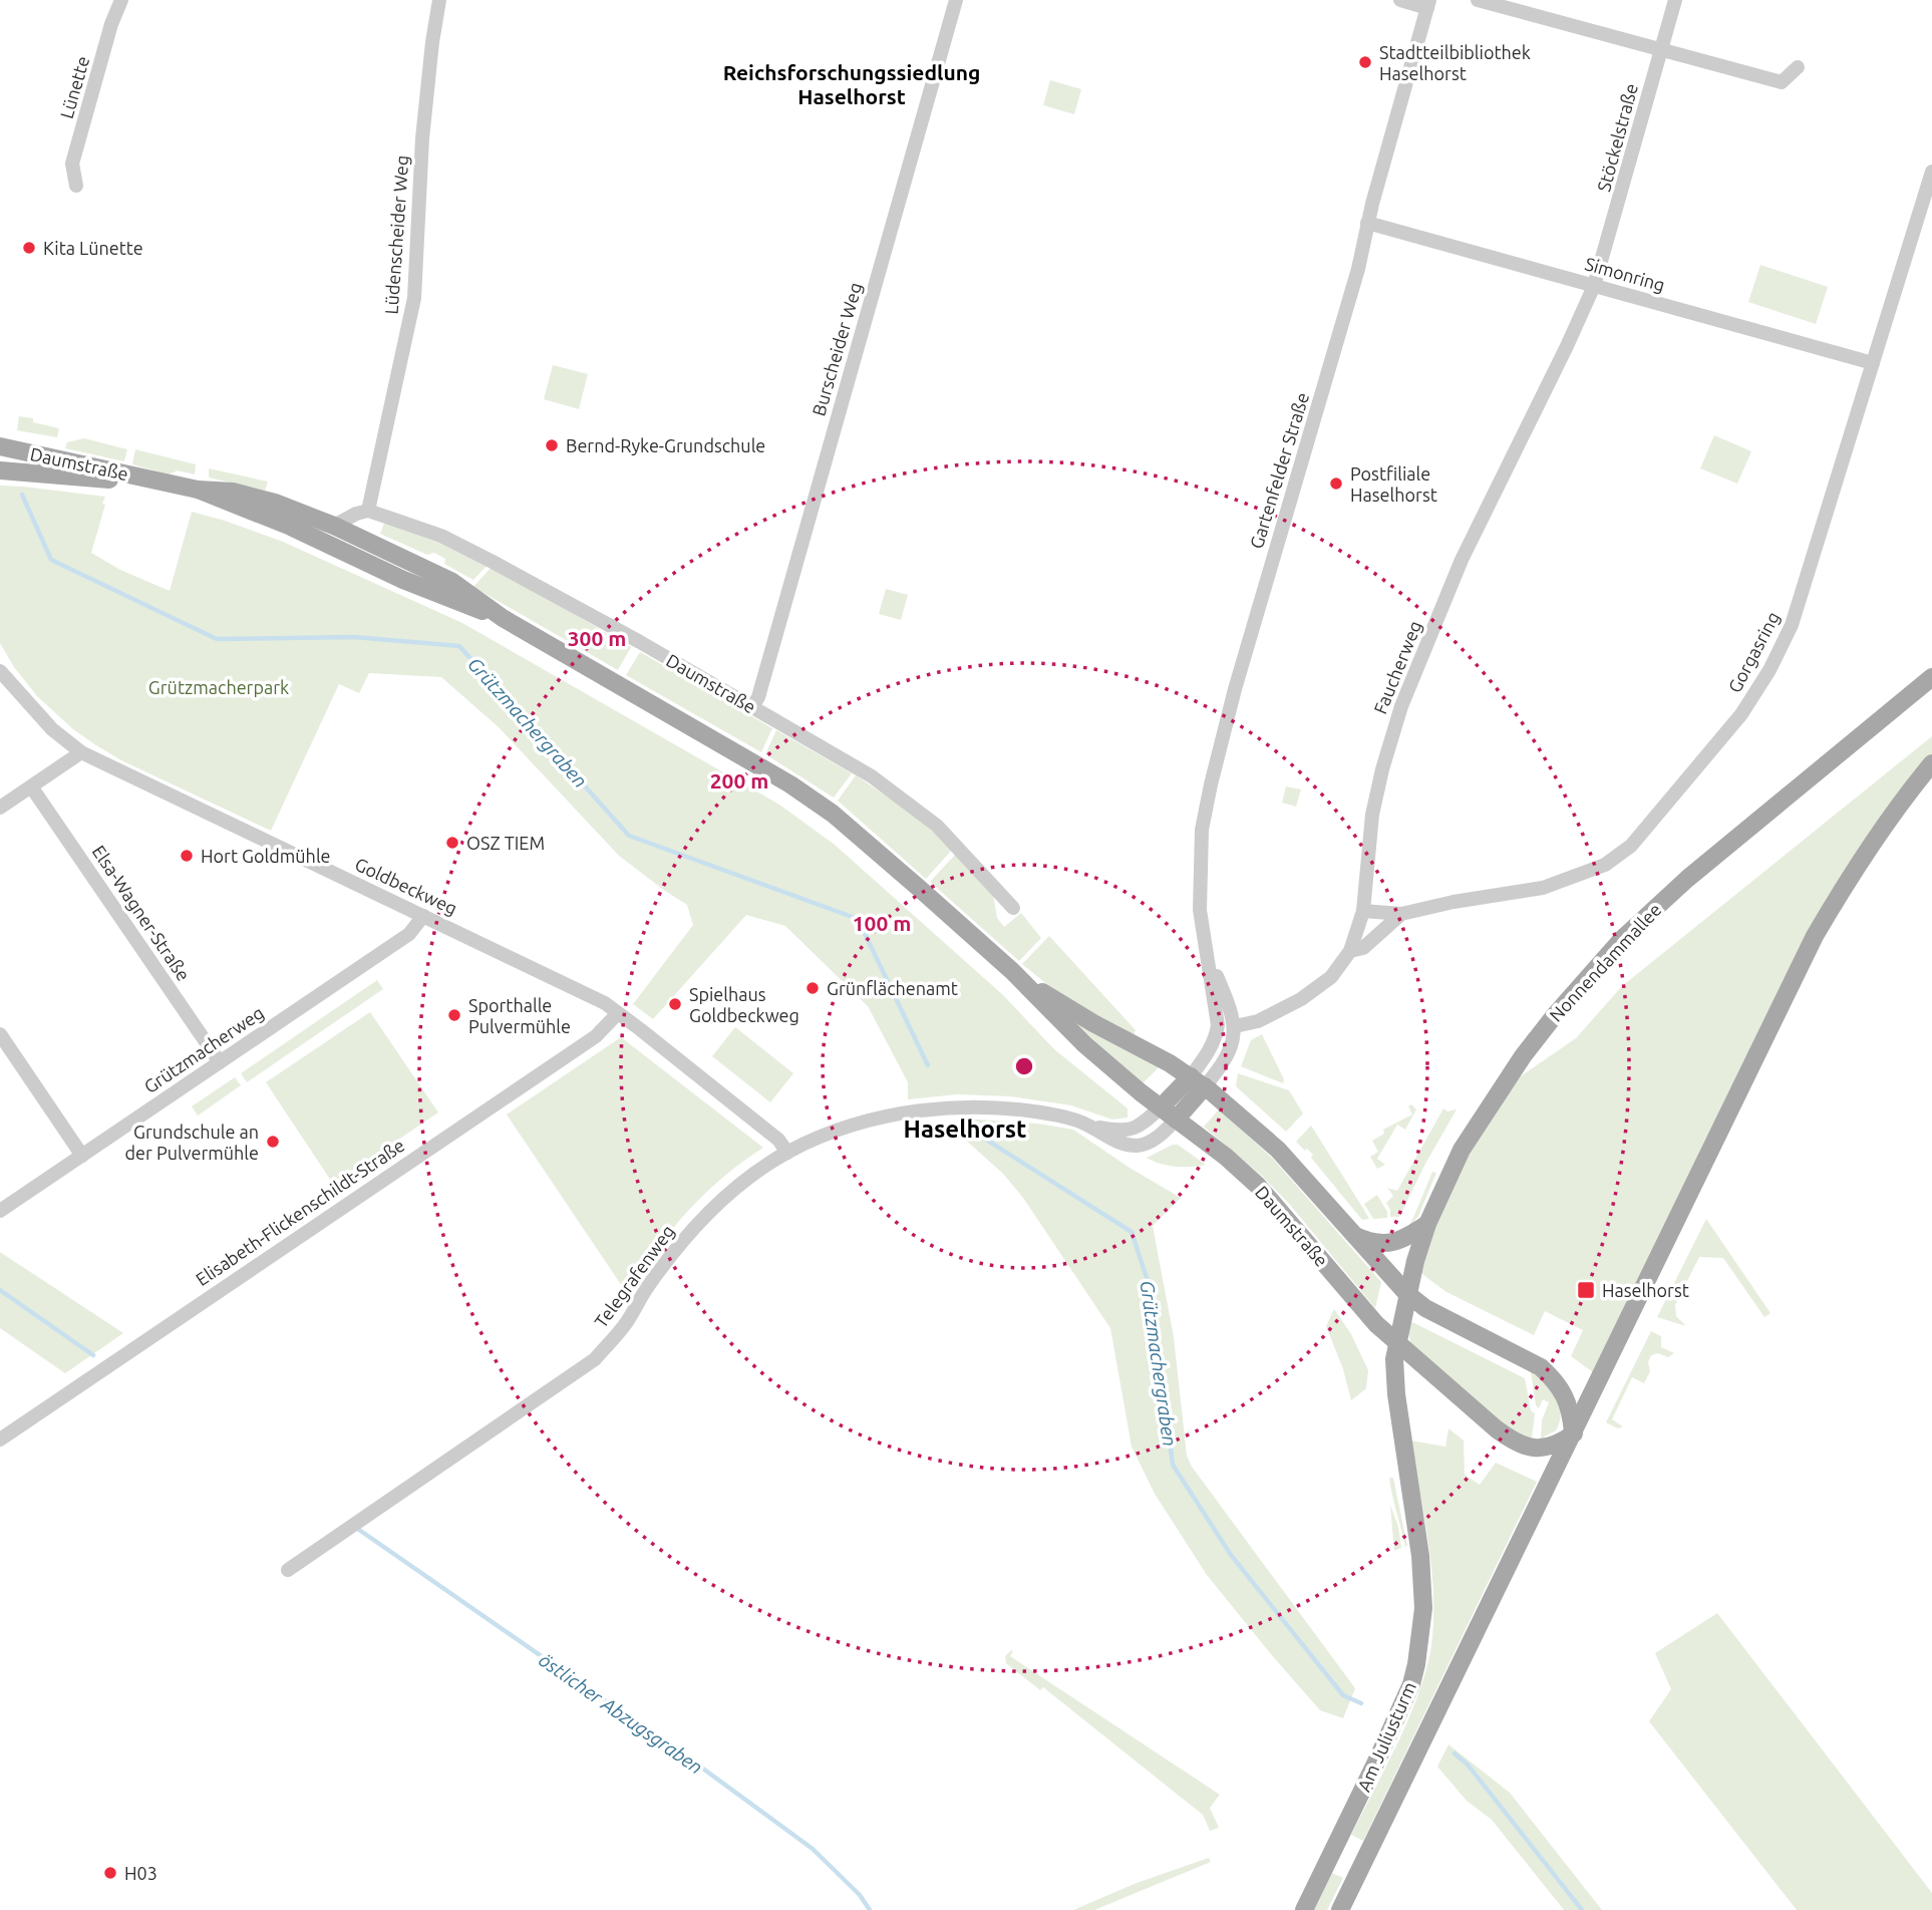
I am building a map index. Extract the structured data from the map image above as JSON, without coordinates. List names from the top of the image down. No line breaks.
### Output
{"streets":{"main road":["Daumstraße","Nonnendammallee","Am Juliusturm"],"street":["Lünette","Stöckelstraße","Lüdenscheider Weg","Simonring","Burscheider Weg","Gartenfelder Straße","Gorgasring","Faucherweg","Goldbeckweg","Elsa-Wagner-Straße","Grützmacherweg","Elisabeth-Flickenschildt-Straße","Telegrafenweg"]},"crossings":[["Stöckelstraße","Simonring"],["Stöckelstraße","Faucherweg"],["Lüdenscheider Weg","Daumstraße"],["Simonring","Gartenfelder Straße"],["Simonring","Gorgasring"],["Simonring","Faucherweg"],["Burscheider Weg","Daumstraße"],["Daumstraße","Gartenfelder Straße"],["Daumstraße","Nonnendammallee"],["Daumstraße","Telegrafenweg"],["Daumstraße","Am Juliusturm"],["Gartenfelder Straße","Faucherweg"],["Gorgasring","Faucherweg"],["Goldbeckweg","Grützmacherweg"],["Goldbeckweg","Elisabeth-Flickenschildt-Straße"],["Goldbeckweg","Telegrafenweg"],["Elsa-Wagner-Straße","Grützmacherweg"],["Nonnendammallee","Am Juliusturm"]],"districts":["Reichsforschungssiedlung Haselhorst","Haselhorst"],"water":["Grützmachergraben","östlicher Abzugsgraben"],"parks":["Grützmacherpark"],"places":{"other":["Stadtteilbibliothek Haselhorst","Kita Lünette","Bernd-Ryke-Grundschule","Postfiliale Haselhorst","OSZ TIEM","Hort Goldmühle","Grünflächenamt","Spielhaus Goldbeckweg","Sporthalle Pulvermühle","Grundschule an der Pulvermühle","H03"],"transit":["Haselhorst"]},"rings":["300 m","200 m","100 m"]}
